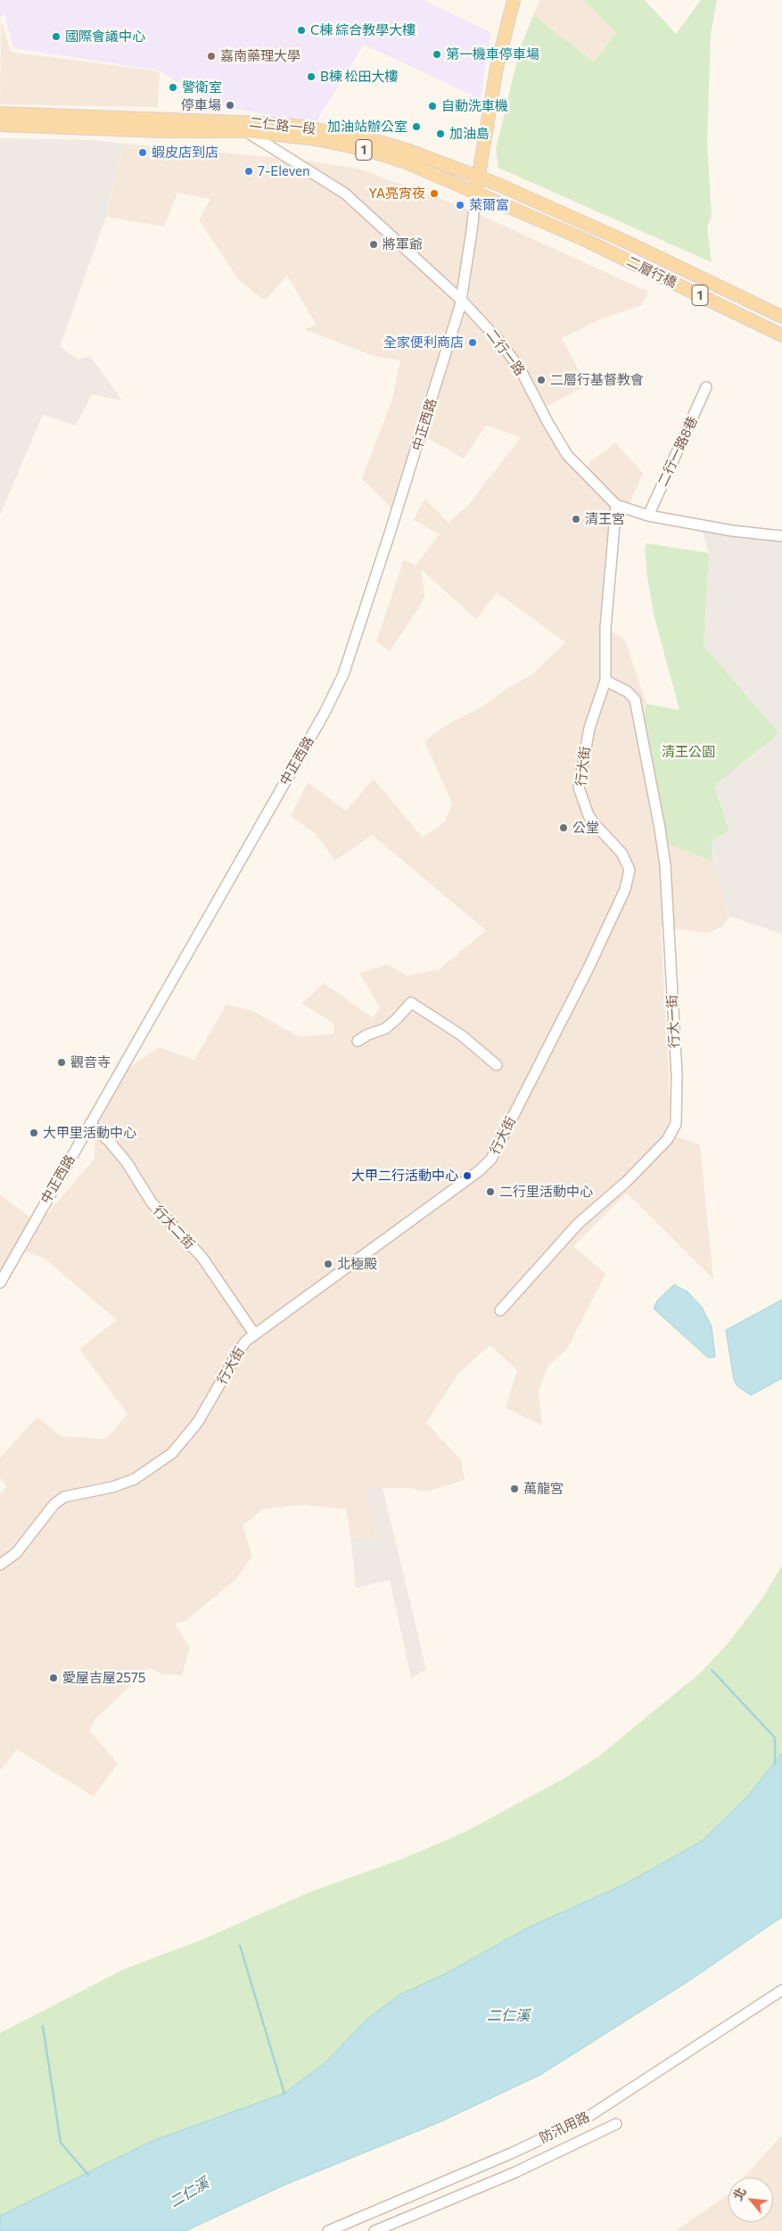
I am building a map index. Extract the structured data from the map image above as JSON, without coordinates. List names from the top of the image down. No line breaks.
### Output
{"streets":{"main road":["二仁路一段","1","二層行橋"],"street":["二行一路","中正西路","二行一路8巷","行大街","行大一街","行大二街","防汛用路"]},"crossings":[["二仁路一段","二層行橋"],["二仁路一段","二行一路"],["二仁路一段","中正西路"],["二行一路","中正西路"],["二行一路","二行一路8巷"],["二行一路","行大街"],["中正西路","行大二街"],["行大街","行大一街"],["行大街","行大二街"]],"water":["二仁溪"],"parks":["清王公園"],"places":["C棟 綜合教學大樓","國際會議中心","第一機車停車場","嘉南藥理大學","B棟 松田大樓","警衛室","停車場","自動洗車機","加油站辦公室","加油島","蝦皮店到店","7-Eleven","YA亮宵夜","萊爾富","將軍爺","全家便利商店","二層行基督教會","清王宮","公堂","觀音寺","大甲里活動中心","大甲二行活動中心","二行里活動中心","北極殿","萬龍宮","愛屋吉屋2575"],"north":"top left"}
